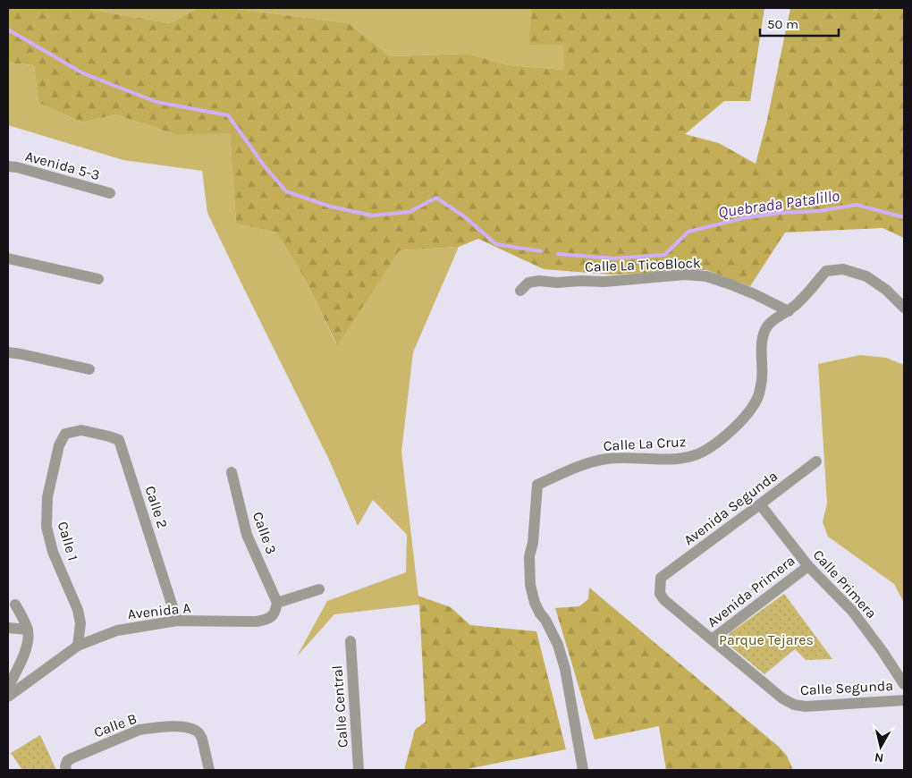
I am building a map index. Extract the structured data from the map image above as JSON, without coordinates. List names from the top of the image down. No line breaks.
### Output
{"streets":{"street":["Avenida 5-3","Calle La TicoBlock","Calle La Cruz","Calle 2","Avenida Segunda","Calle 3","Calle 1","Calle Primera","Avenida Primera","Avenida A","Calle Segunda","Calle Central","Calle B"]},"crossings":[["Calle La TicoBlock","Calle La Cruz"],["Calle 2","Calle 1"],["Calle 2","Avenida A"],["Avenida Segunda","Calle Primera"],["Avenida Segunda","Calle Segunda"],["Calle 3","Avenida A"],["Calle 1","Avenida A"],["Calle Primera","Avenida Primera"],["Avenida Primera","Calle Segunda"]],"water":["Quebrada Patalillo"],"parks":["Parque Tejares"],"scale_bar":"50 m","north":"bottom"}
